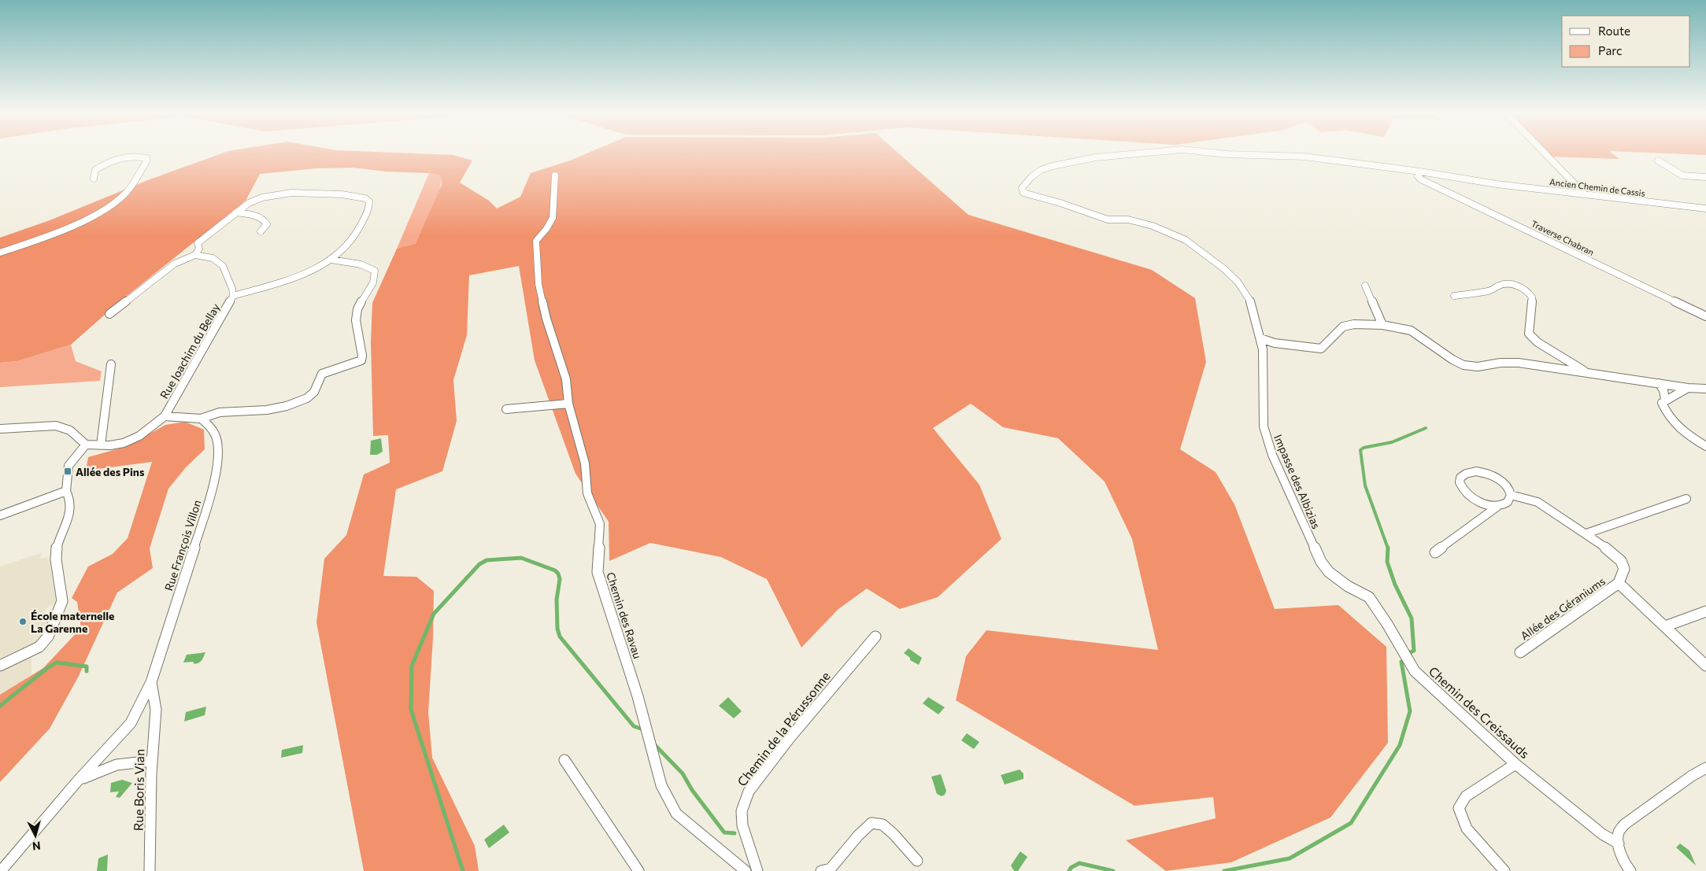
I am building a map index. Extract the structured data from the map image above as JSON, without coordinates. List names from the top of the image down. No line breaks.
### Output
{"streets":{"street":["Ancien Chemin de Cassis","Traverse Chabran","Rue Joachim du Bellay","Impasse des Albizias","Rue François Villon","Allée des Géraniums","Chemin des Ravau","Chemin des Creissauds","Chemin de la Pérussonne","Rue Boris Vian"]},"crossings":[["Ancien Chemin de Cassis","Traverse Chabran"],["Impasse des Albizias","Chemin des Creissauds"],["Rue François Villon","Rue Boris Vian"]],"places":{"transit":["Allée des Pins"],"other":["École maternelle La Garenne"]},"legend":["Route","Parc"],"north":"bottom"}
